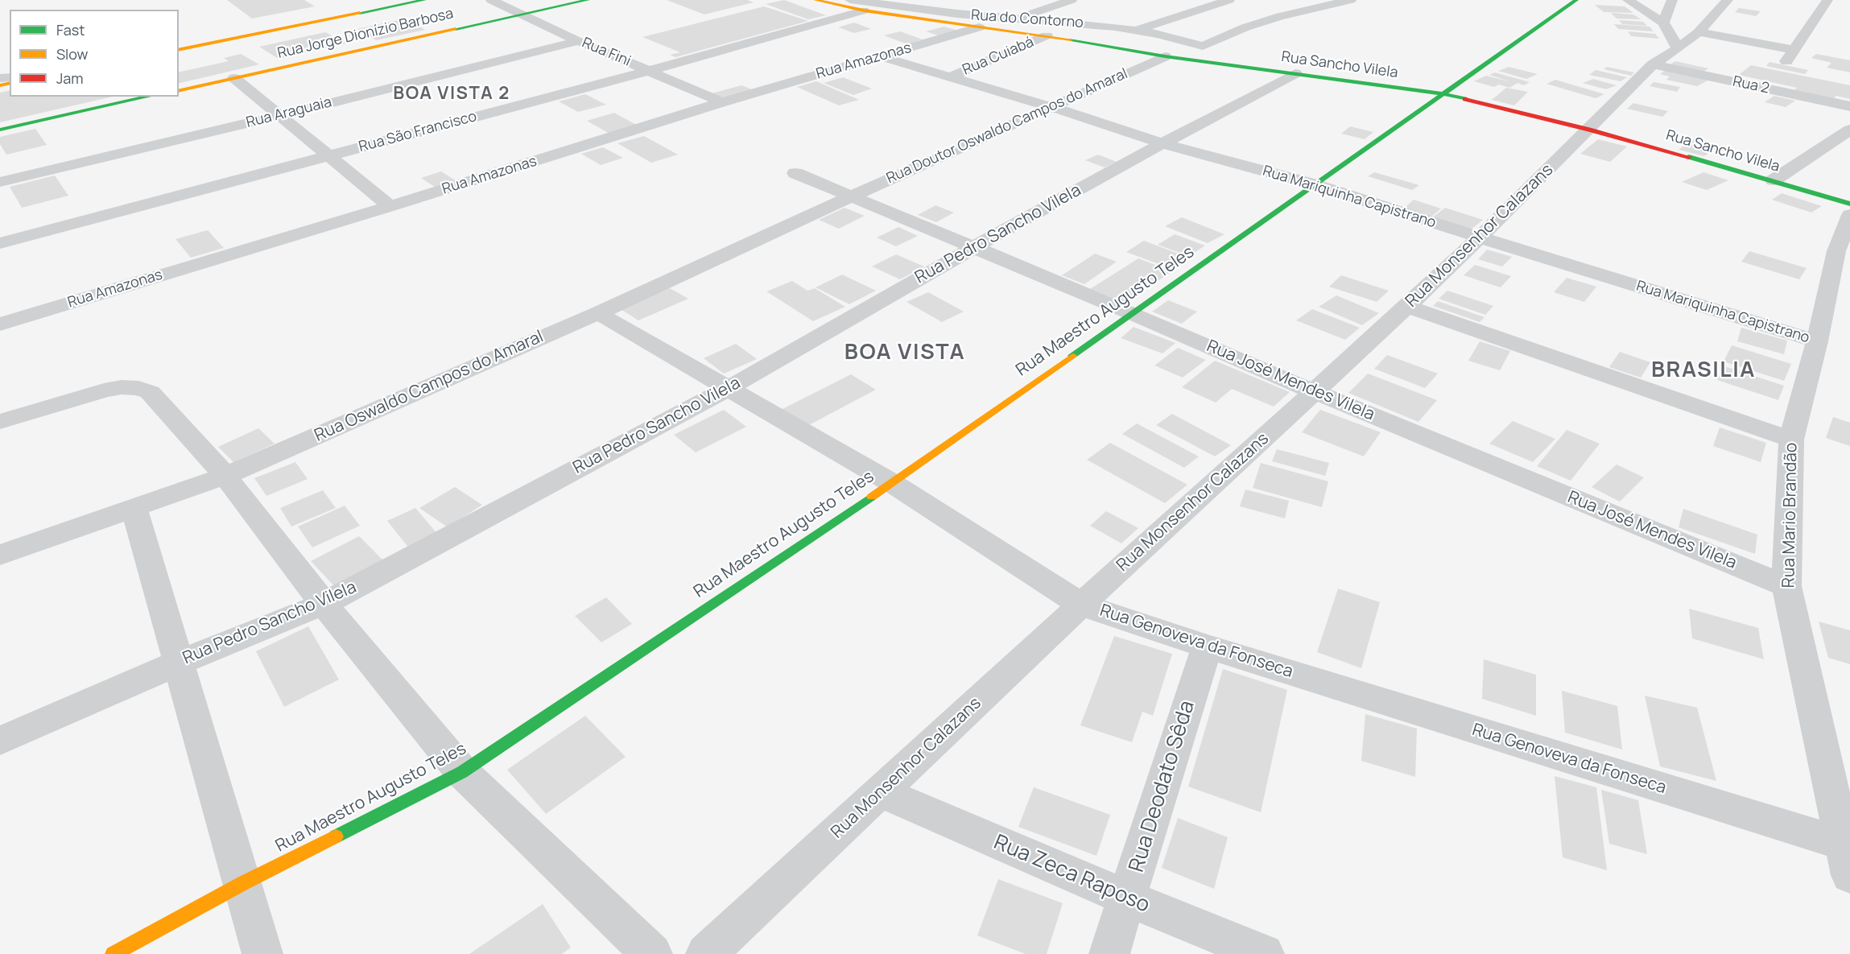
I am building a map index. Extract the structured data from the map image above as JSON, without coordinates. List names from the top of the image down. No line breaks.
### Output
{"streets":{"main road":["Rua Jorge Dionízio Barbosa","Rua Sancho Vilela","Rua Maestro Augusto Teles"],"street":["Rua do Contorno","Rua Fini","Rua Cuiabá","Rua Amazonas","Rua 2","Rua Araguaia","Rua Doutor Oswaldo Campos do Amaral","Rua São Francisco","Rua Mariquinha Capistrano","Rua Pedro Sancho Vilela","Rua Monsenhor Calazans","Rua José Mendes Vilela","Rua Oswaldo Campos do Amaral","Rua Mario Brandão","Rua Genoveva da Fonseca","Rua Deodato Sêda","Rua Zeca Raposo"]},"crossings":[["Rua Jorge Dionízio Barbosa","Rua Fini"],["Rua Fini","Rua Amazonas"],["Rua Fini","Rua Araguaia"],["Rua Fini","Rua São Francisco"],["Rua Cuiabá","Rua Sancho Vilela"],["Rua Cuiabá","Rua Mariquinha Capistrano"],["Rua Amazonas","Rua Sancho Vilela"],["Rua Amazonas","Rua Mariquinha Capistrano"],["Rua Sancho Vilela","Rua Doutor Oswaldo Campos do Amaral"],["Rua Sancho Vilela","Rua São Francisco"],["Rua Sancho Vilela","Rua Pedro Sancho Vilela"],["Rua Sancho Vilela","Rua Monsenhor Calazans"],["Rua Sancho Vilela","Rua Maestro Augusto Teles"],["Rua 2","Rua Monsenhor Calazans"],["Rua Doutor Oswaldo Campos do Amaral","Rua Mariquinha Capistrano"],["Rua Doutor Oswaldo Campos do Amaral","Rua José Mendes Vilela"],["Rua Doutor Oswaldo Campos do Amaral","Rua Oswaldo Campos do Amaral"],["Rua Mariquinha Capistrano","Rua Pedro Sancho Vilela"],["Rua Mariquinha Capistrano","Rua Monsenhor Calazans"],["Rua Mariquinha Capistrano","Rua Maestro Augusto Teles"],["Rua Mariquinha Capistrano","Rua Mario Brandão"],["Rua Pedro Sancho Vilela","Rua José Mendes Vilela"],["Rua Pedro Sancho Vilela","Rua Genoveva da Fonseca"],["Rua Monsenhor Calazans","Rua José Mendes Vilela"],["Rua Monsenhor Calazans","Rua Genoveva da Fonseca"],["Rua Monsenhor Calazans","Rua Zeca Raposo"],["Rua Maestro Augusto Teles","Rua José Mendes Vilela"],["Rua Maestro Augusto Teles","Rua Genoveva da Fonseca"],["Rua José Mendes Vilela","Rua Oswaldo Campos do Amaral"],["Rua José Mendes Vilela","Rua Mario Brandão"],["Rua Oswaldo Campos do Amaral","Rua Genoveva da Fonseca"],["Rua Mario Brandão","Rua Genoveva da Fonseca"],["Rua Genoveva da Fonseca","Rua Deodato Sêda"],["Rua Deodato Sêda","Rua Zeca Raposo"]],"districts":["BOA VISTA 2","BOA VISTA","BRASILIA"],"legend":["Fast","Slow","Jam"]}
